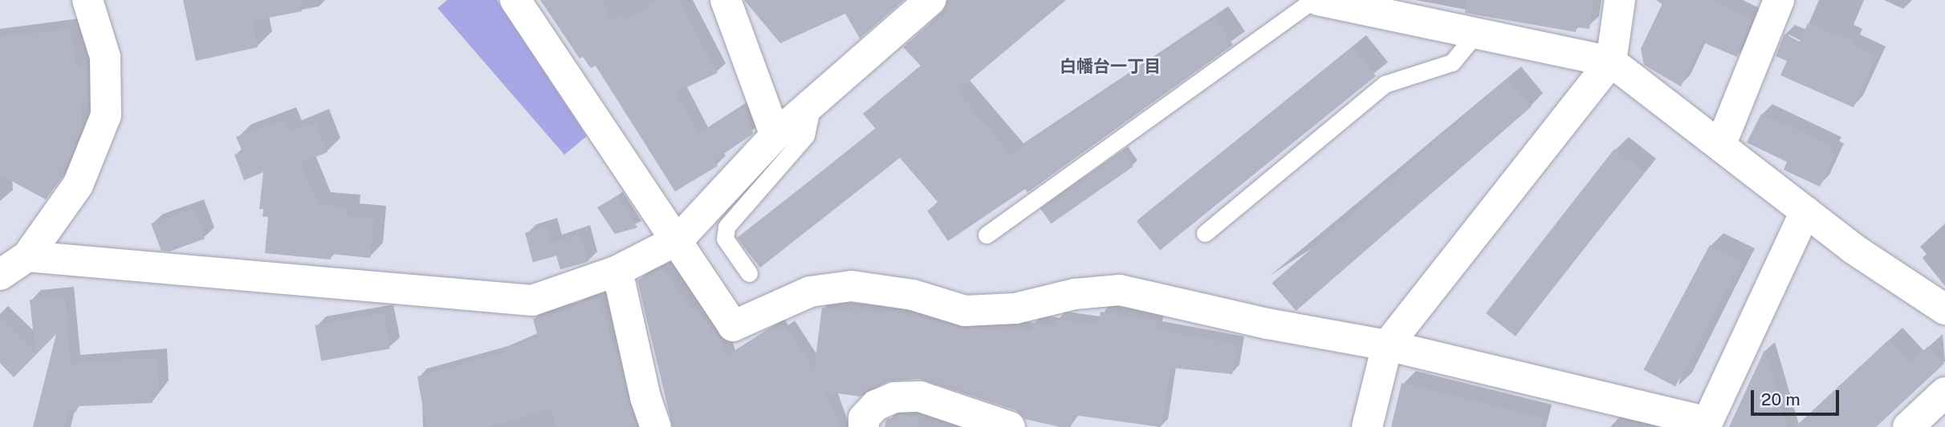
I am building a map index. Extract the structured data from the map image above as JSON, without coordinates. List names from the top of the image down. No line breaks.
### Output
{"districts":["白幡台一丁目"],"scale_bar":"20 m"}
